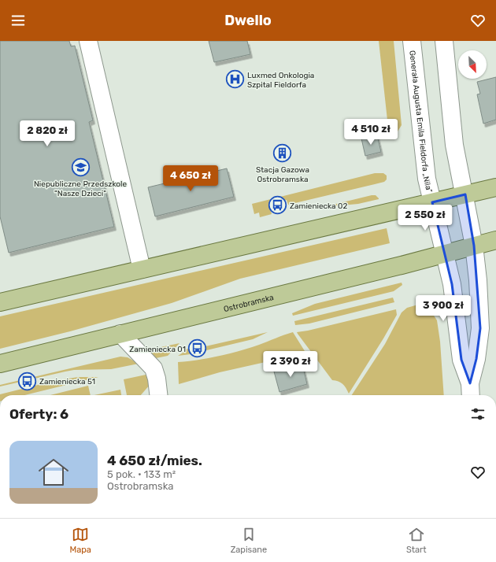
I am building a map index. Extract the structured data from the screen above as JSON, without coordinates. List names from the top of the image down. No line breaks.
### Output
{"streets":{"main road":["Ostrobramska"],"street":["Generała Augusta Emila Fieldorfa „Nila”"]},"crossings":[["Generała Augusta Emila Fieldorfa „Nila”","Ostrobramska"]],"places":{"hospital":["Luxmed Onkologia Szpital Fieldorfa"],"building":["Stacja Gazowa Ostrobramska"],"school or university":["Niepubliczne Przedszkole \"Nasze Dzieci\""],"bus stop":["Zamieniecka 02","Zamieniecka 01","Zamieniecka 51"]},"north":"bottom right","page":{"header":"Dwello","price":["4 510 zł","2 820 zł","4 650 zł","2 550 zł","3 900 zł","2 390 zł"],"heading":"Oferty: 6","list":[{"name":"4 650 zł/mies.","note":"5 pok. · 133 m² · Ostrobramska"}],"tabs":["Mapa","Zapisane","Start"]}}
